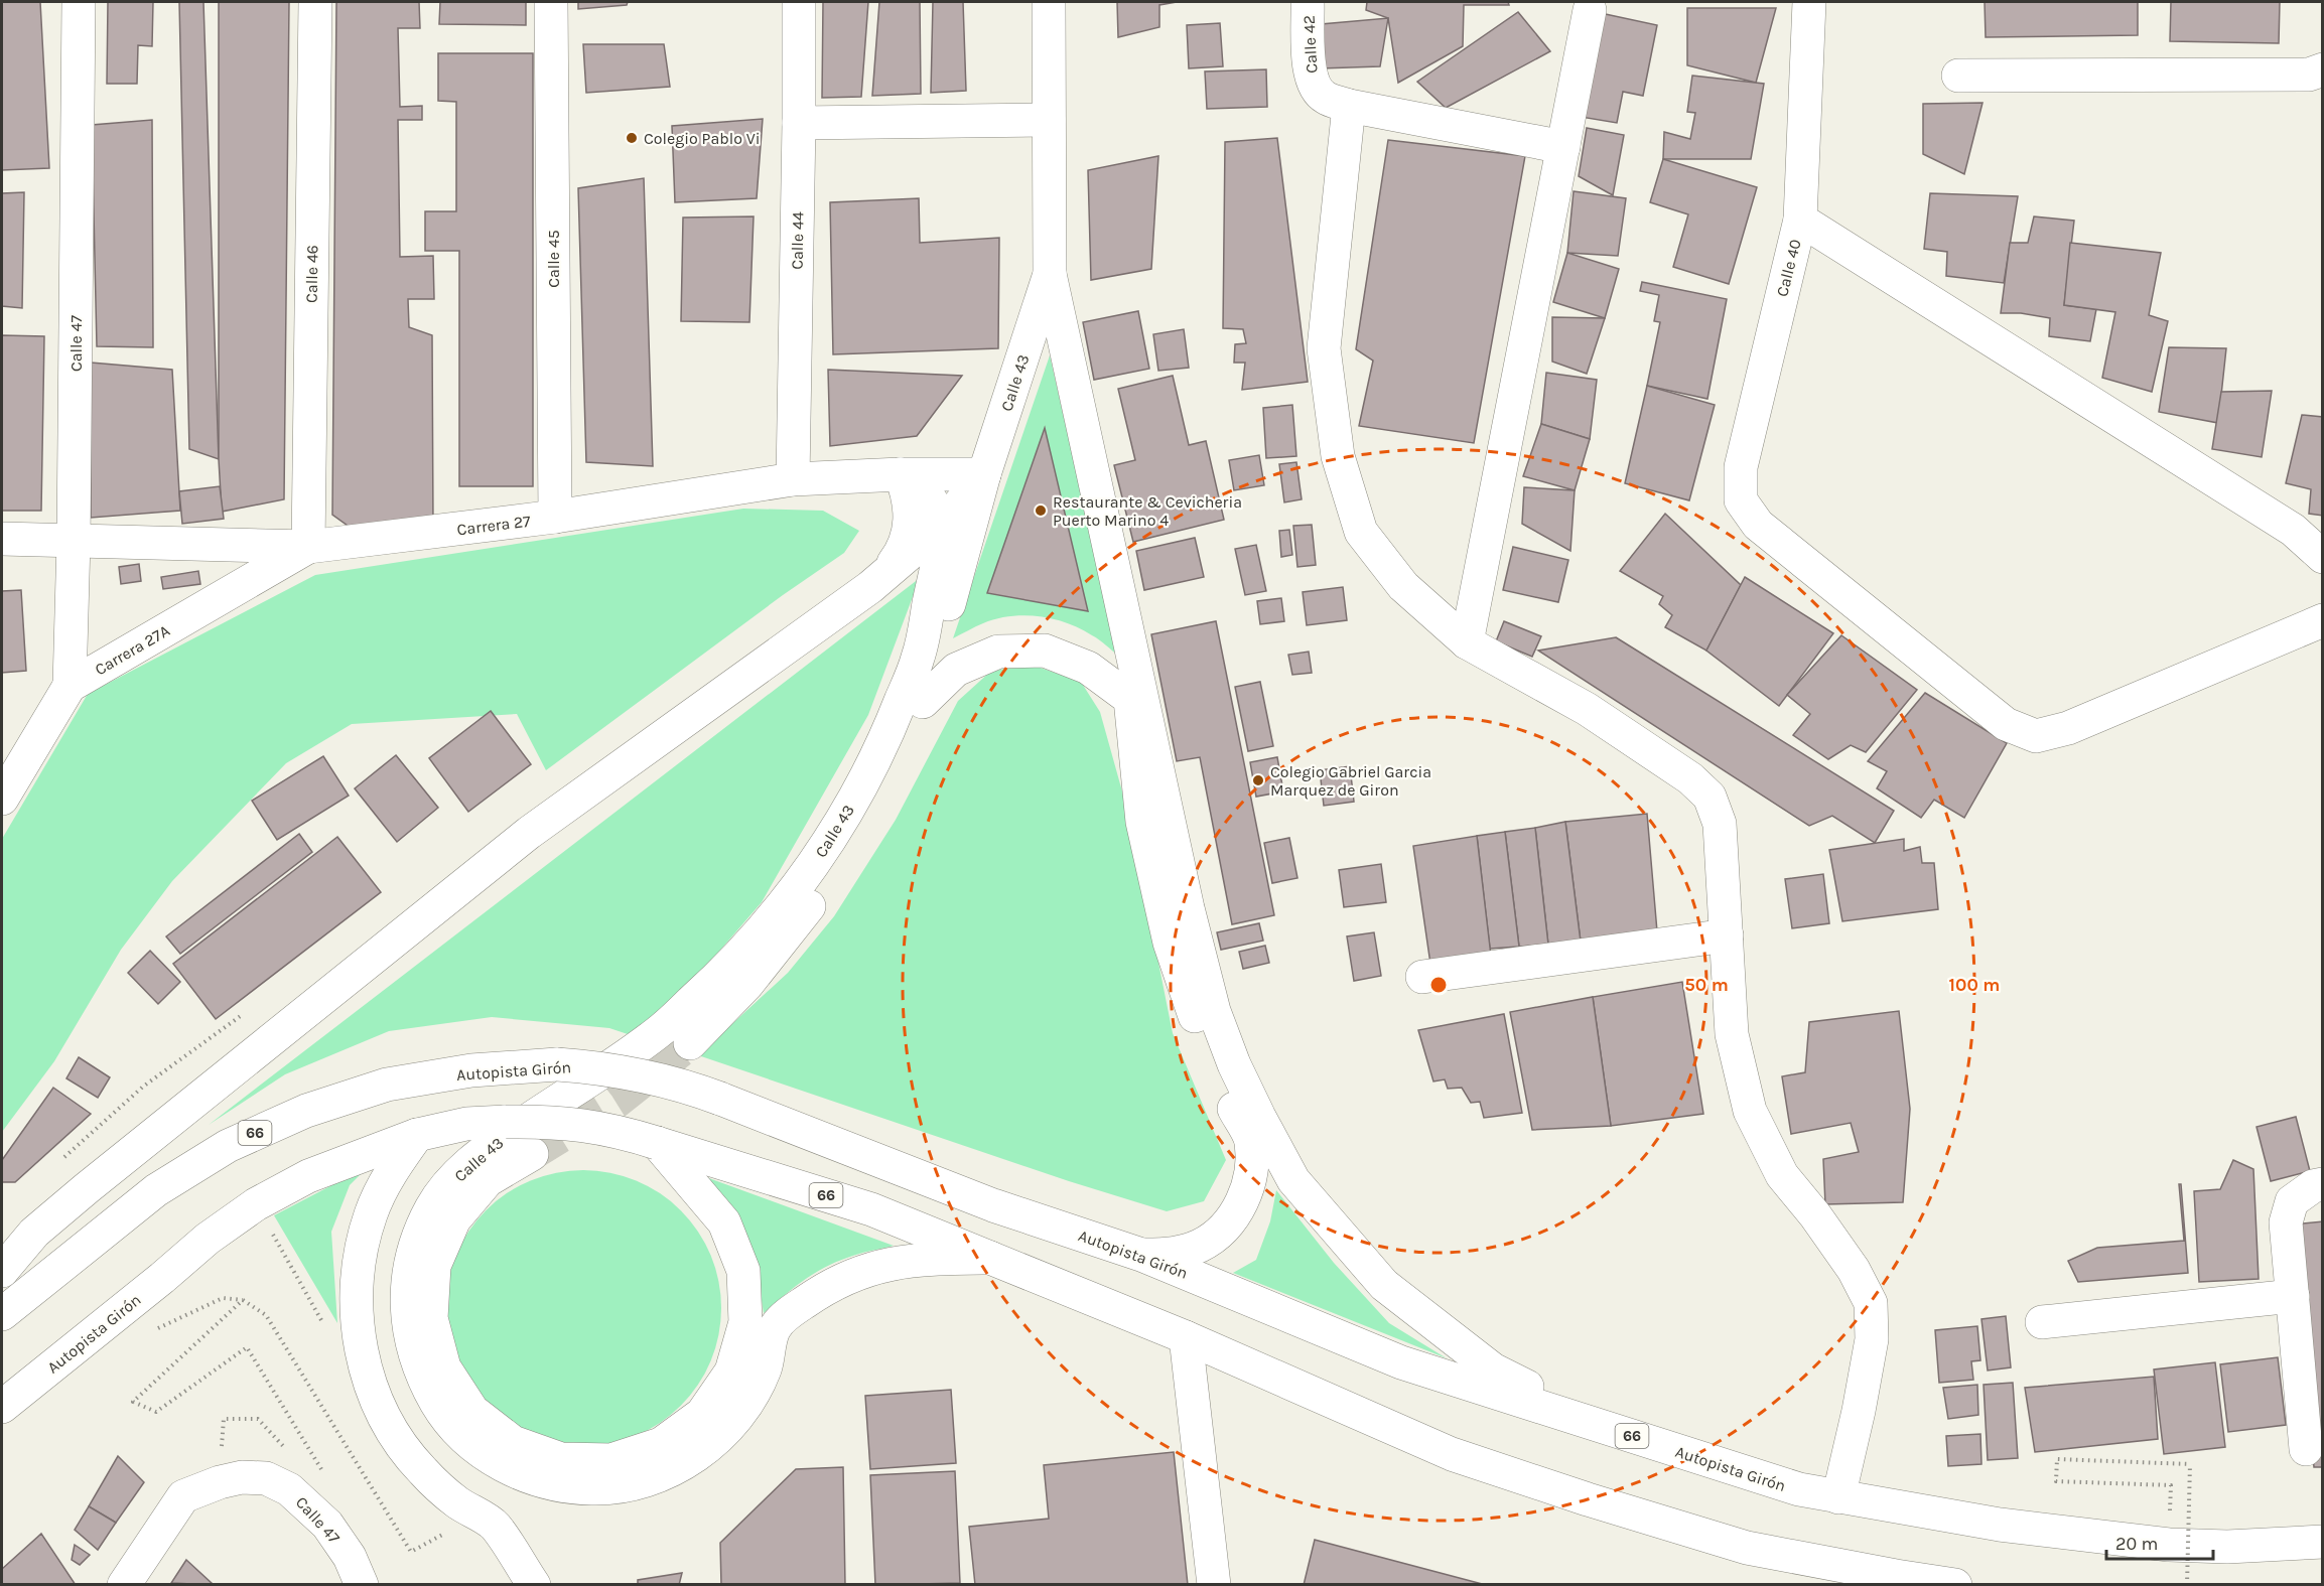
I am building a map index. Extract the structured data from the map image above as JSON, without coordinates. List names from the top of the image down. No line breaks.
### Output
{"streets":{"main road":["Calle 42","Calle 44","Calle 45","Calle 40","Calle 46","Calle 47","Calle 43","Carrera 27","Carrera 27A","Autopista Girón","66"]},"crossings":[["Calle 44","Carrera 27"],["Calle 45","Carrera 27"],["Calle 46","Carrera 27"],["Calle 46","Carrera 27A"],["Calle 47","Carrera 27"],["Calle 47","Carrera 27A"],["Calle 43","Carrera 27"],["Calle 43","Autopista Girón"],["Carrera 27","Carrera 27A"]],"places":["Colegio Pablo Vi","Restaurante & Cevicheria Puerto Marino 4","Colegio Gabriel Garcia Marquez de Giron"],"scale_bar":"20 m","rings":["50 m","100 m"]}
